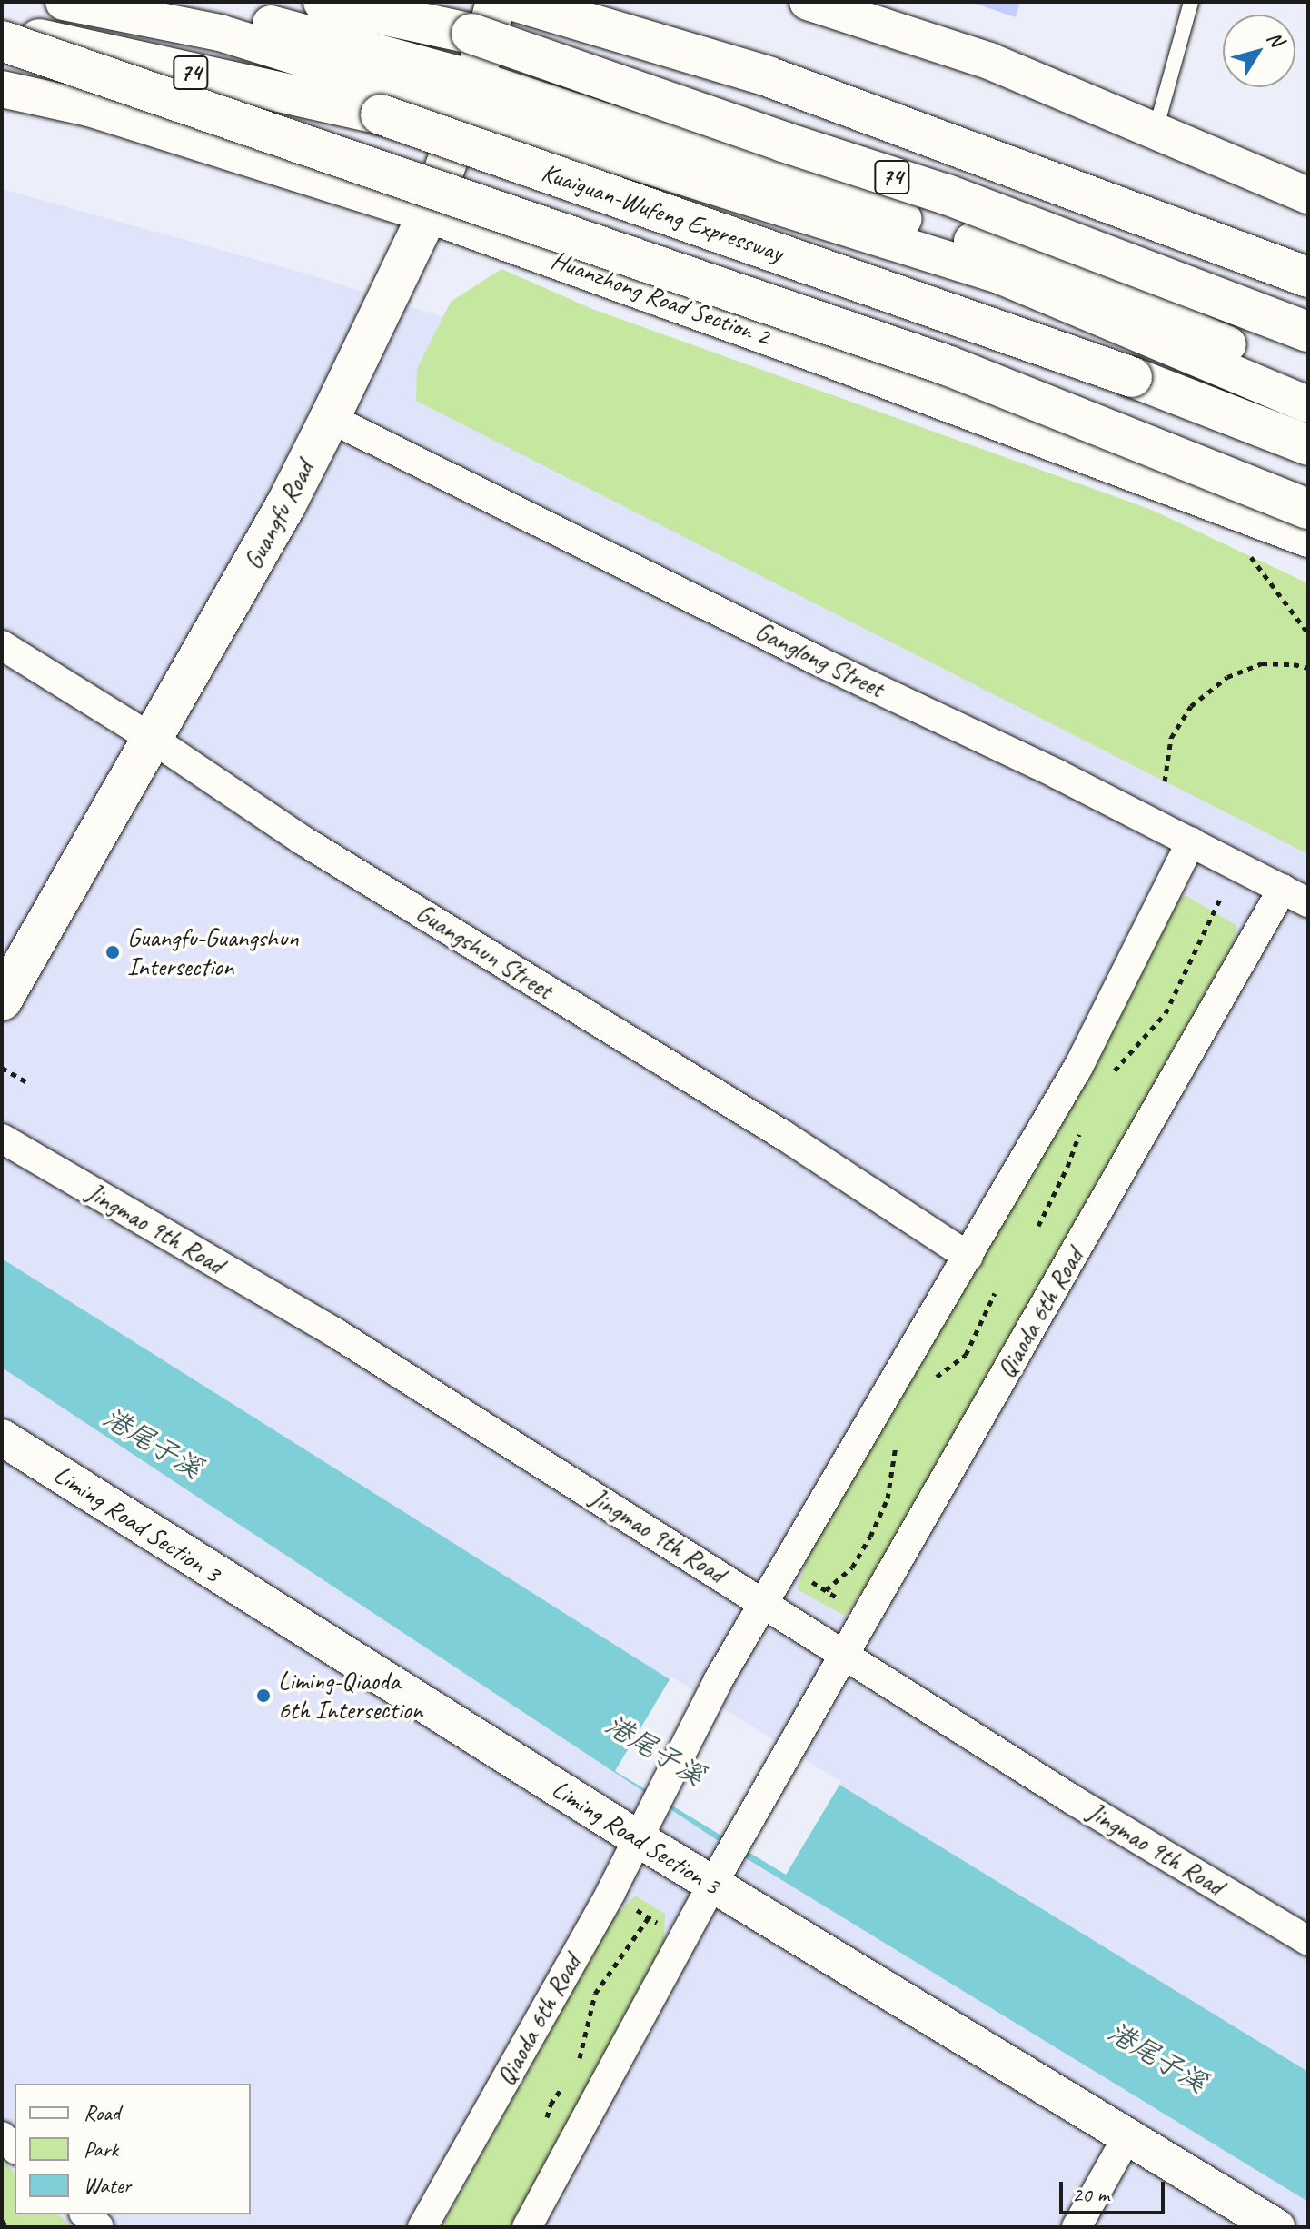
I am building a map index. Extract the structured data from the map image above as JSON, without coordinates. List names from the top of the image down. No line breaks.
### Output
{"streets":{"main road":["74","Kuaiguan-Wufeng Expressway","Guangfu Road"],"street":["Huanzhong Road Section 2","Ganglong Street","Guangshun Street","Jingmao 9th Road","Qiaoda 6th Road","Liming Road Section 3"]},"crossings":[["Huanzhong Road Section 2","Guangfu Road"],["Guangfu Road","Ganglong Street"],["Guangfu Road","Guangshun Street"],["Ganglong Street","Qiaoda 6th Road"],["Jingmao 9th Road","Qiaoda 6th Road"],["Qiaoda 6th Road","Liming Road Section 3"]],"water":["港尾子溪"],"places":["Guangfu-Guangshun Intersection","Liming-Qiaoda 6th Intersection"],"legend":["Road","Park","Water"],"scale_bar":"20 m","north":"top right"}
